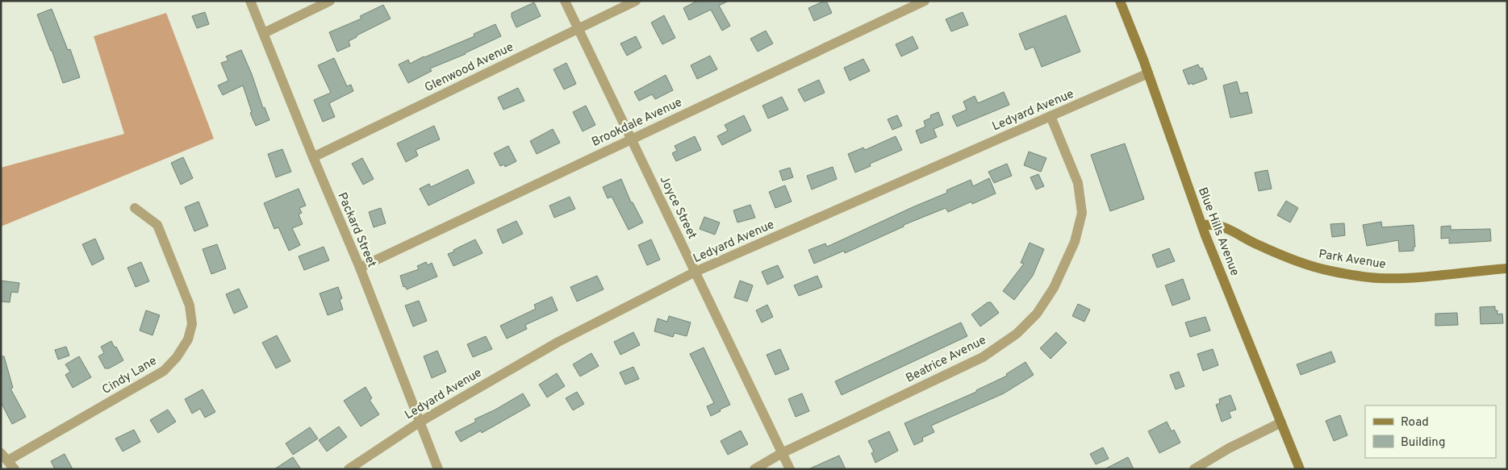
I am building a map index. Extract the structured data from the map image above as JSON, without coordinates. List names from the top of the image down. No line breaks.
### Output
{"streets":{"main road":["Blue Hills Avenue","Park Avenue"],"street":["Glenwood Avenue","Ledyard Avenue","Brookdale Avenue","Joyce Street","Packard Street","Beatrice Avenue","Cindy Lane"]},"crossings":[["Glenwood Avenue","Joyce Street"],["Glenwood Avenue","Packard Street"],["Ledyard Avenue","Joyce Street"],["Ledyard Avenue","Packard Street"],["Ledyard Avenue","Blue Hills Avenue"],["Ledyard Avenue","Beatrice Avenue"],["Brookdale Avenue","Joyce Street"],["Brookdale Avenue","Packard Street"],["Joyce Street","Beatrice Avenue"],["Blue Hills Avenue","Park Avenue"]],"legend":["Road","Building"]}
